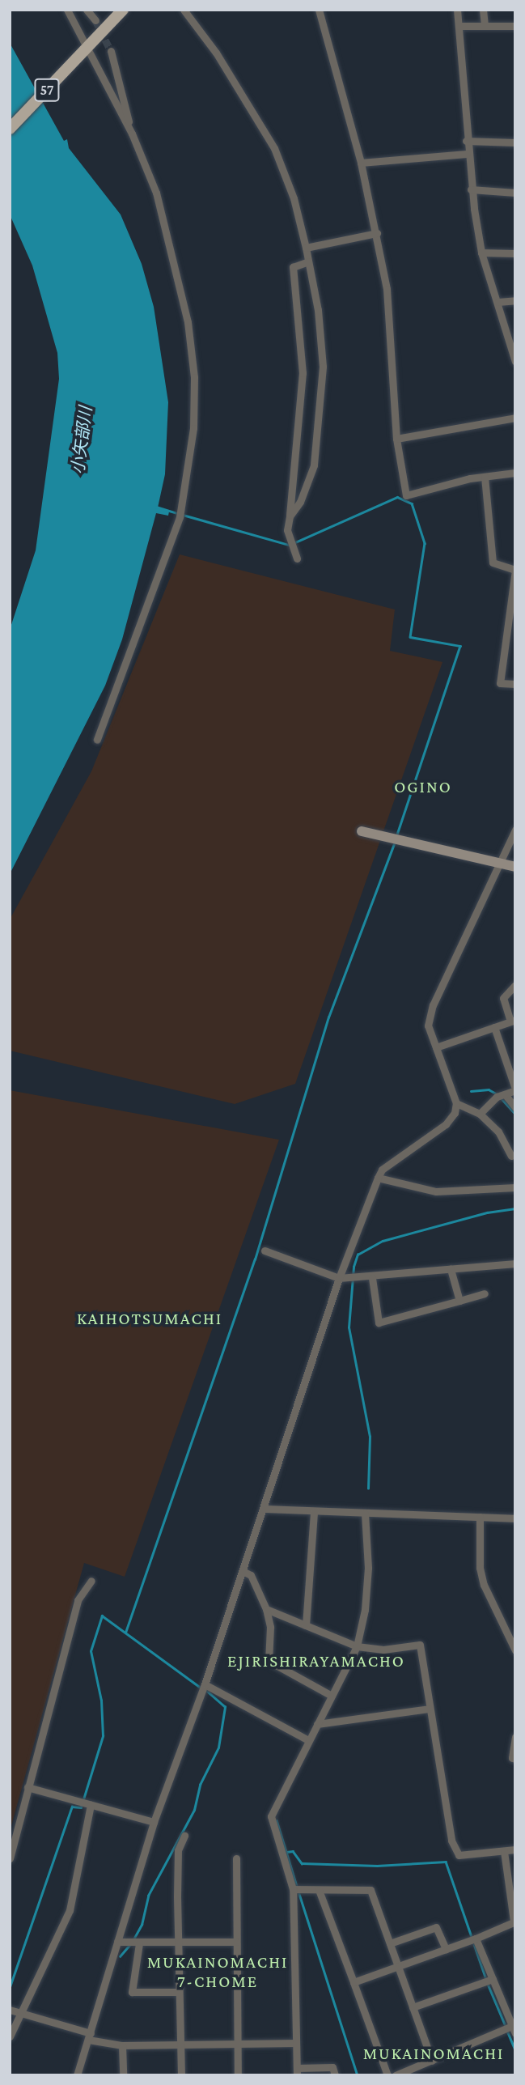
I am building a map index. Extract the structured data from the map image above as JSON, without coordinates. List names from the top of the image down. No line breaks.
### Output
{"streets":{"main road":["57"]},"districts":["OGINO","KAIHOTSUMACHI","EJIRISHIRAYAMACHO","MUKAINOMACHI 7-CHOME","MUKAINOMACHI"],"water":["小矢部川"]}
